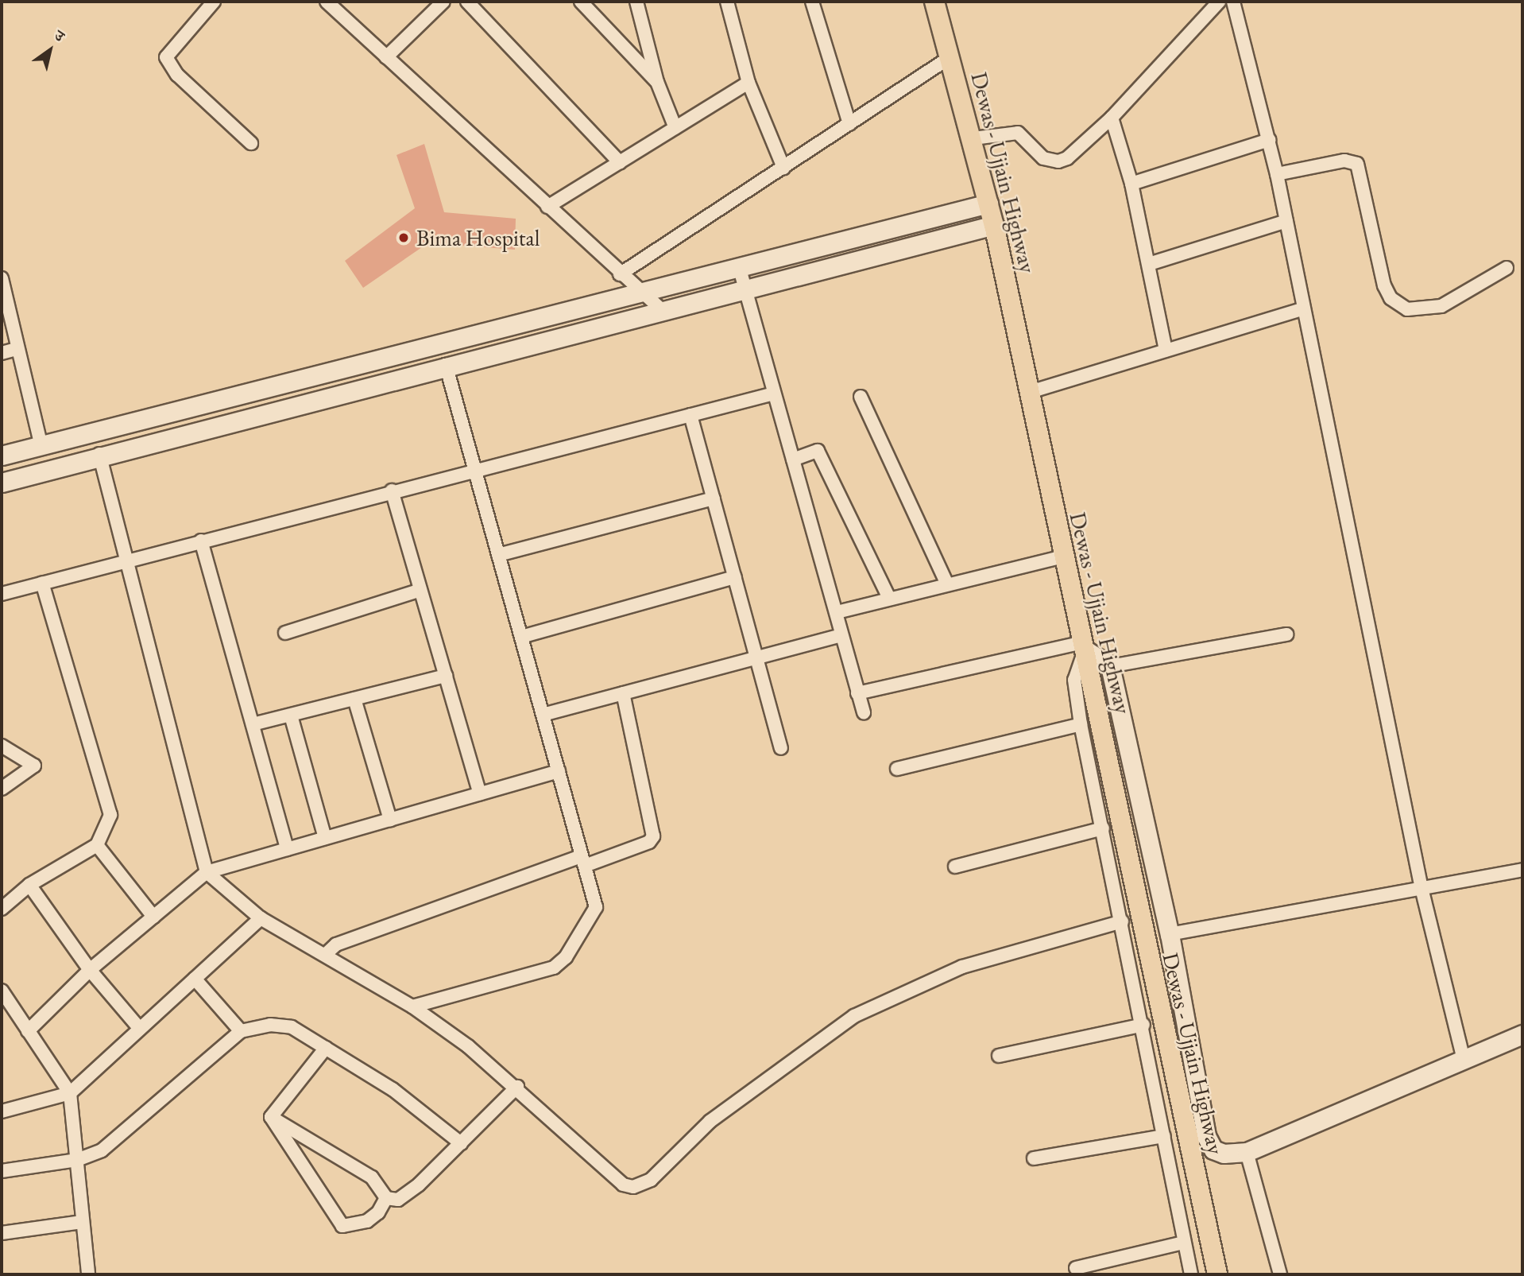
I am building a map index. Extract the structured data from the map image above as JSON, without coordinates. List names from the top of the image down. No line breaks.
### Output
{"streets":{"main road":["Dewas - Ujjain Highway"]},"places":["Bima Hospital"],"north":"top right"}
